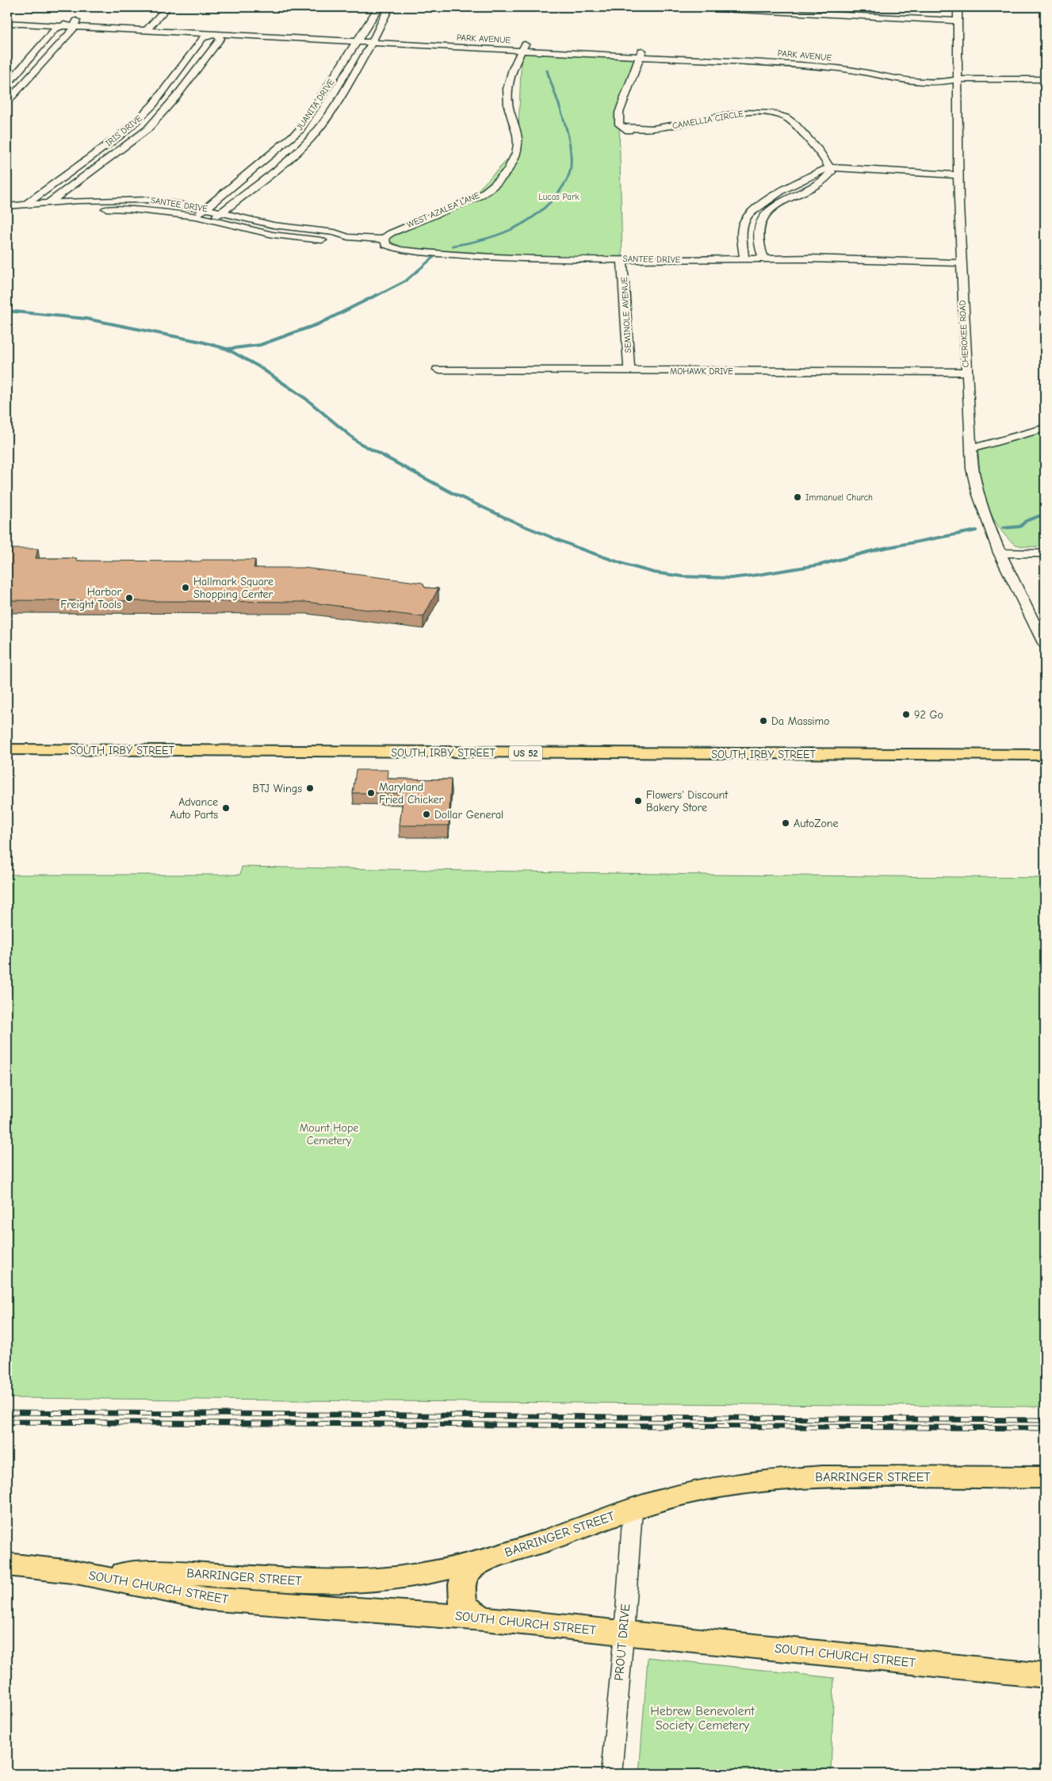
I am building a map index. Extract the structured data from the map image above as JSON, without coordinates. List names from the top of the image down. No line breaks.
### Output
{"streets":{"highway":["BARRINGER STREET","SOUTH CHURCH STREET"],"main road":["SOUTH IRBY STREET","US 52"],"street":["PARK AVENUE","JUANITA DRIVE","CAMELLIA CIRCLE","IRIS DRIVE","SANTEE DRIVE","WEST AZALEA LANE","SEMINOLE AVENUE","CHEROKEE ROAD","MOHAWK DRIVE","PROUT DRIVE"]},"crossings":[["PARK AVENUE","JUANITA DRIVE"],["PARK AVENUE","CAMELLIA CIRCLE"],["PARK AVENUE","IRIS DRIVE"],["PARK AVENUE","WEST AZALEA LANE"],["PARK AVENUE","CHEROKEE ROAD"],["JUANITA DRIVE","SANTEE DRIVE"],["IRIS DRIVE","SANTEE DRIVE"],["SANTEE DRIVE","WEST AZALEA LANE"],["SANTEE DRIVE","SEMINOLE AVENUE"],["SANTEE DRIVE","CHEROKEE ROAD"],["SEMINOLE AVENUE","MOHAWK DRIVE"],["CHEROKEE ROAD","MOHAWK DRIVE"],["BARRINGER STREET","SOUTH CHURCH STREET"],["BARRINGER STREET","PROUT DRIVE"],["SOUTH CHURCH STREET","PROUT DRIVE"]],"parks":["Lucas Park","Mount Hope Cemetery","Hebrew Benevolent Society Cemetery"],"places":["Immanuel Church","Hallmark Square Shopping Center","Harbor Freight Tools","92 Go","Da Massimo","BTJ Wings","Maryland Fried Chicker","Flowers' Discount Bakery Store","Advance Auto Parts","Dollar General","AutoZone"]}
